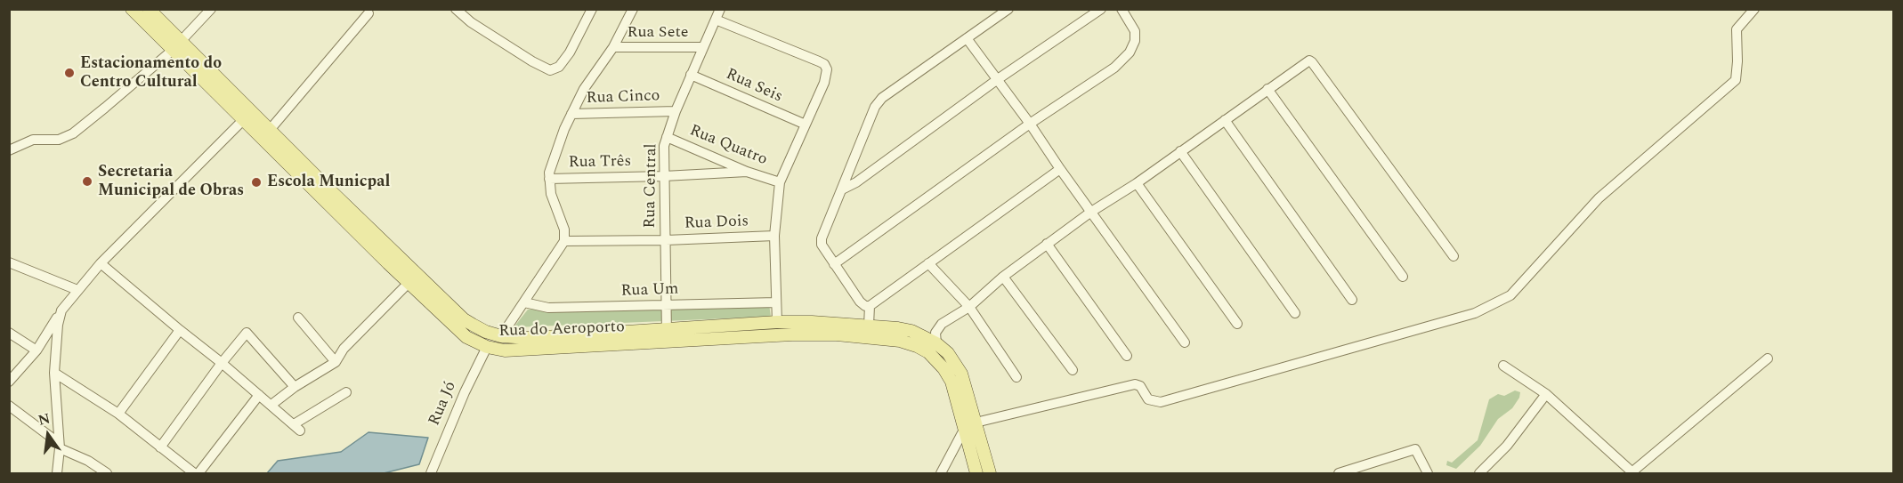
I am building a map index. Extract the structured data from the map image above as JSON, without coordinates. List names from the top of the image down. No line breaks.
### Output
{"streets":{"main road":["Rua do Aeroporto"],"street":["Rua Sete","Rua Seis","Rua Cinco","Rua Quatro","Rua Três","Rua Central","Rua Dois","Rua Um","Rua Jó"]},"crossings":[["Rua Sete","Rua Central"],["Rua Seis","Rua Central"],["Rua Cinco","Rua Central"],["Rua Quatro","Rua Três"],["Rua Quatro","Rua Central"],["Rua Três","Rua Central"],["Rua Central","Rua Dois"],["Rua Central","Rua Um"],["Rua Central","Rua do Aeroporto"],["Rua do Aeroporto","Rua Jó"]],"places":["Estacionamento do Centro Cultural","Secretaria Municipal de Obras","Escola Municpal"],"north":"top"}
